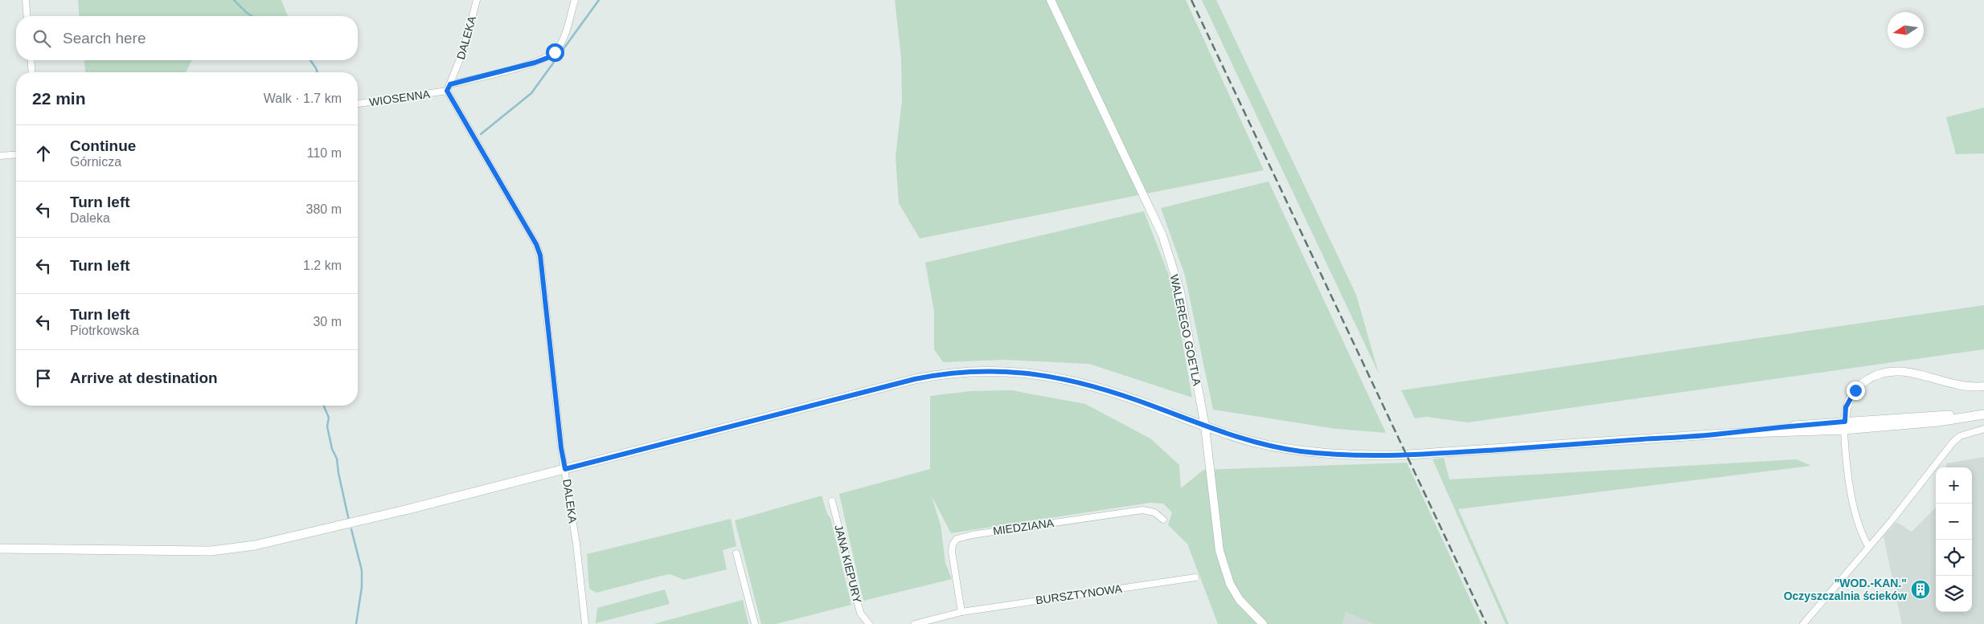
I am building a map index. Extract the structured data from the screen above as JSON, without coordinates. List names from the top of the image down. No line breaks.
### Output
{"streets":{"street":["DALEKA","WIOSENNA","WALEREGO GOETLA","MIEDZIANA","JANA KIEPURY","BURSZTYNOWA"]},"crossings":[["DALEKA","WIOSENNA"],["MIEDZIANA","BURSZTYNOWA"]],"places":{"building":["\"WOD.-KAN.\" Oczyszczalnia ścieków"]},"north":"left","page":{"search":"Search here","heading":["22 min","Walk · 1.7 km"],"list":[["Continue","Górnicza","110 m"],["Turn left","Daleka","380 m"],["Turn left","1.2 km"],["Turn left","Piotrkowska","30 m"],"Arrive at destination"],"map_buttons":["+","−"]}}
